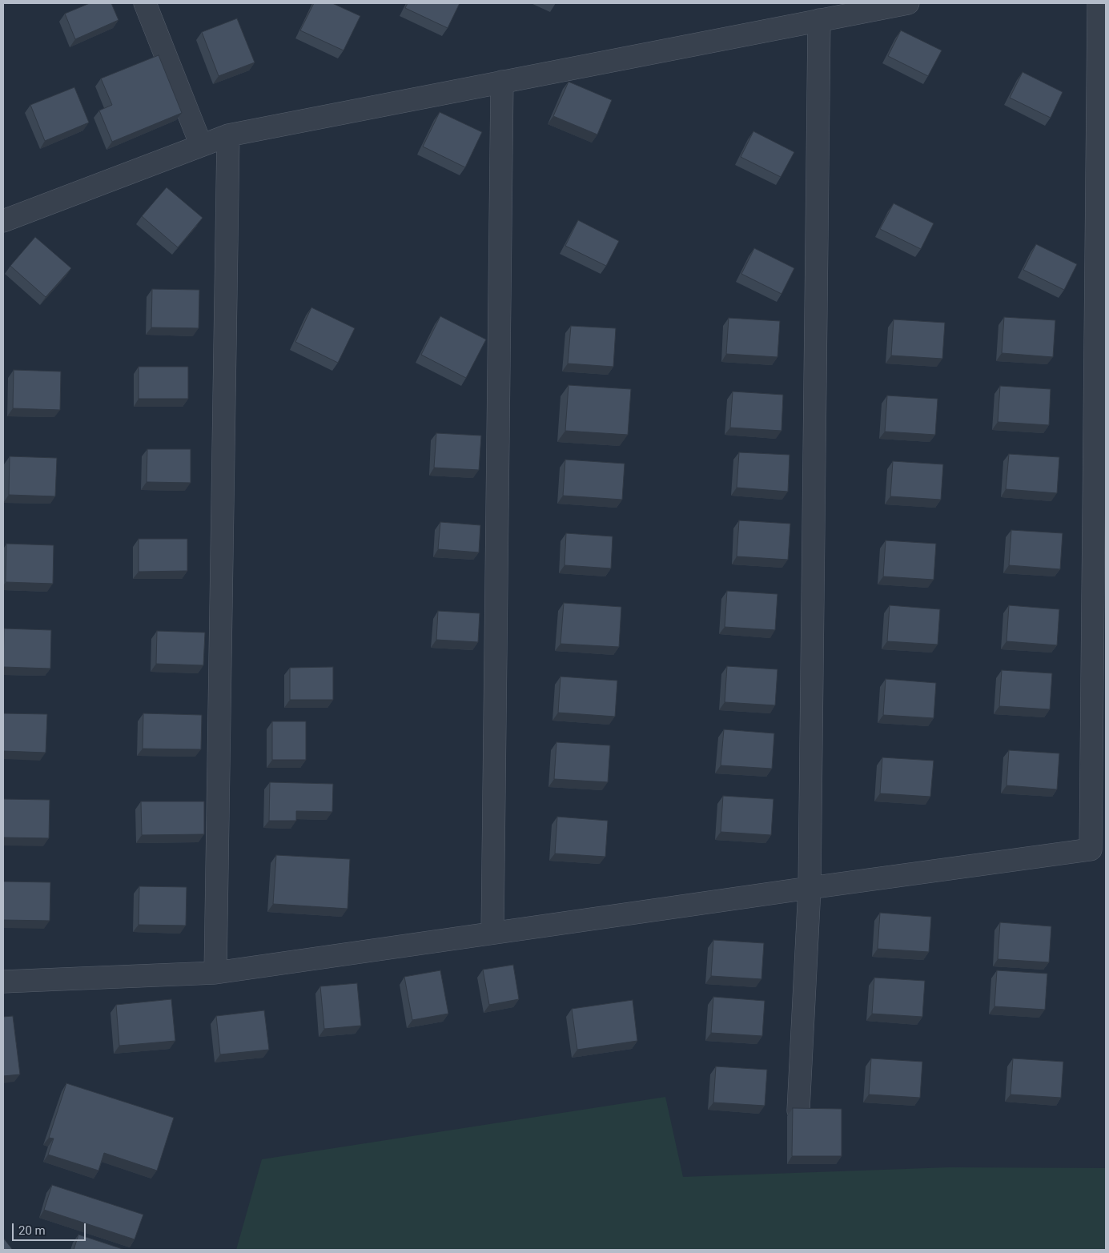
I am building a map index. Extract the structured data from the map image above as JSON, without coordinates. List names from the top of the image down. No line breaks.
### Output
{"scale_bar":"20 m"}
